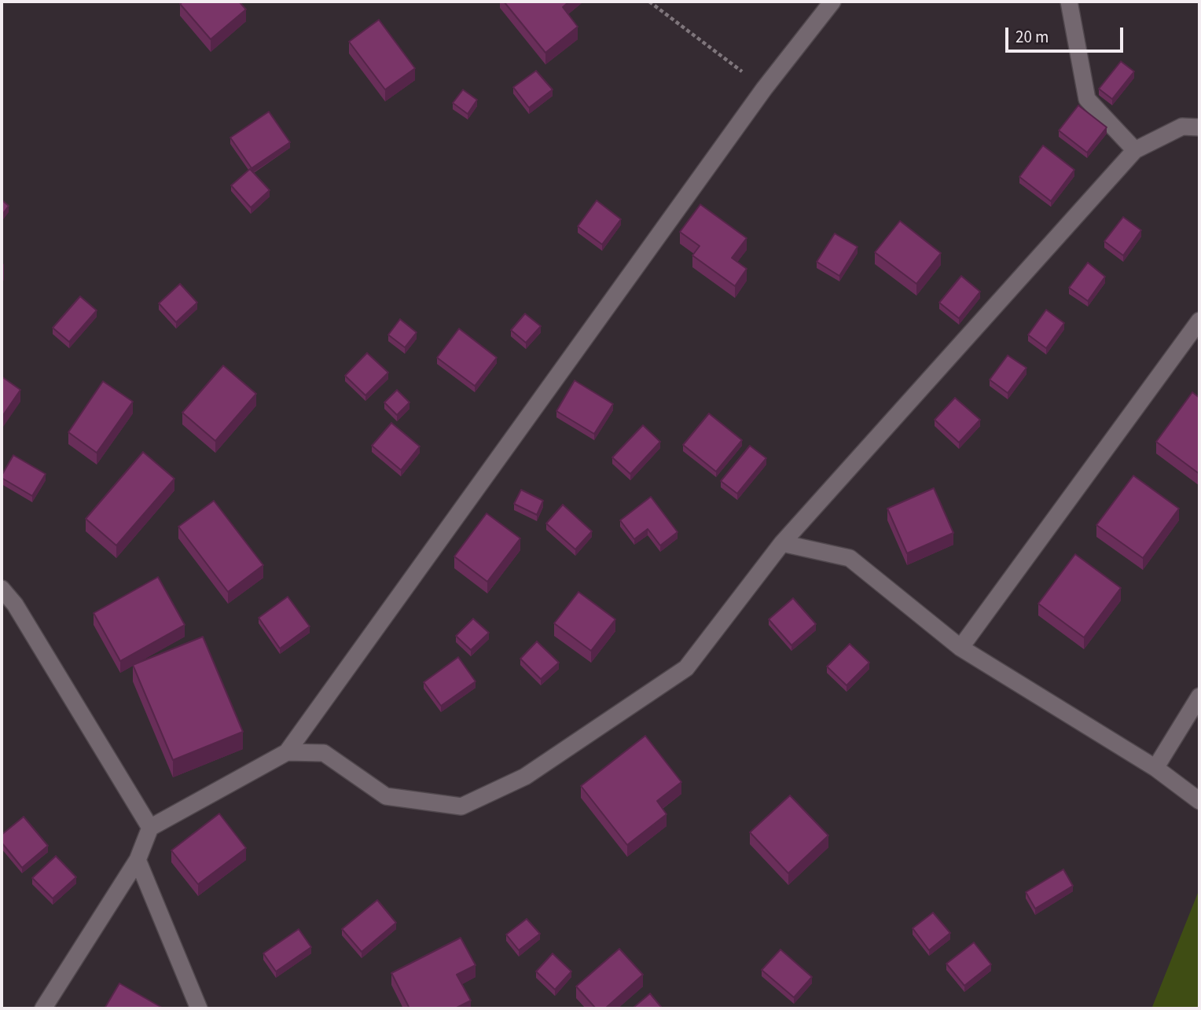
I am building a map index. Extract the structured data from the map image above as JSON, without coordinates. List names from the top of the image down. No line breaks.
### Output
{"scale_bar":"20 m"}
